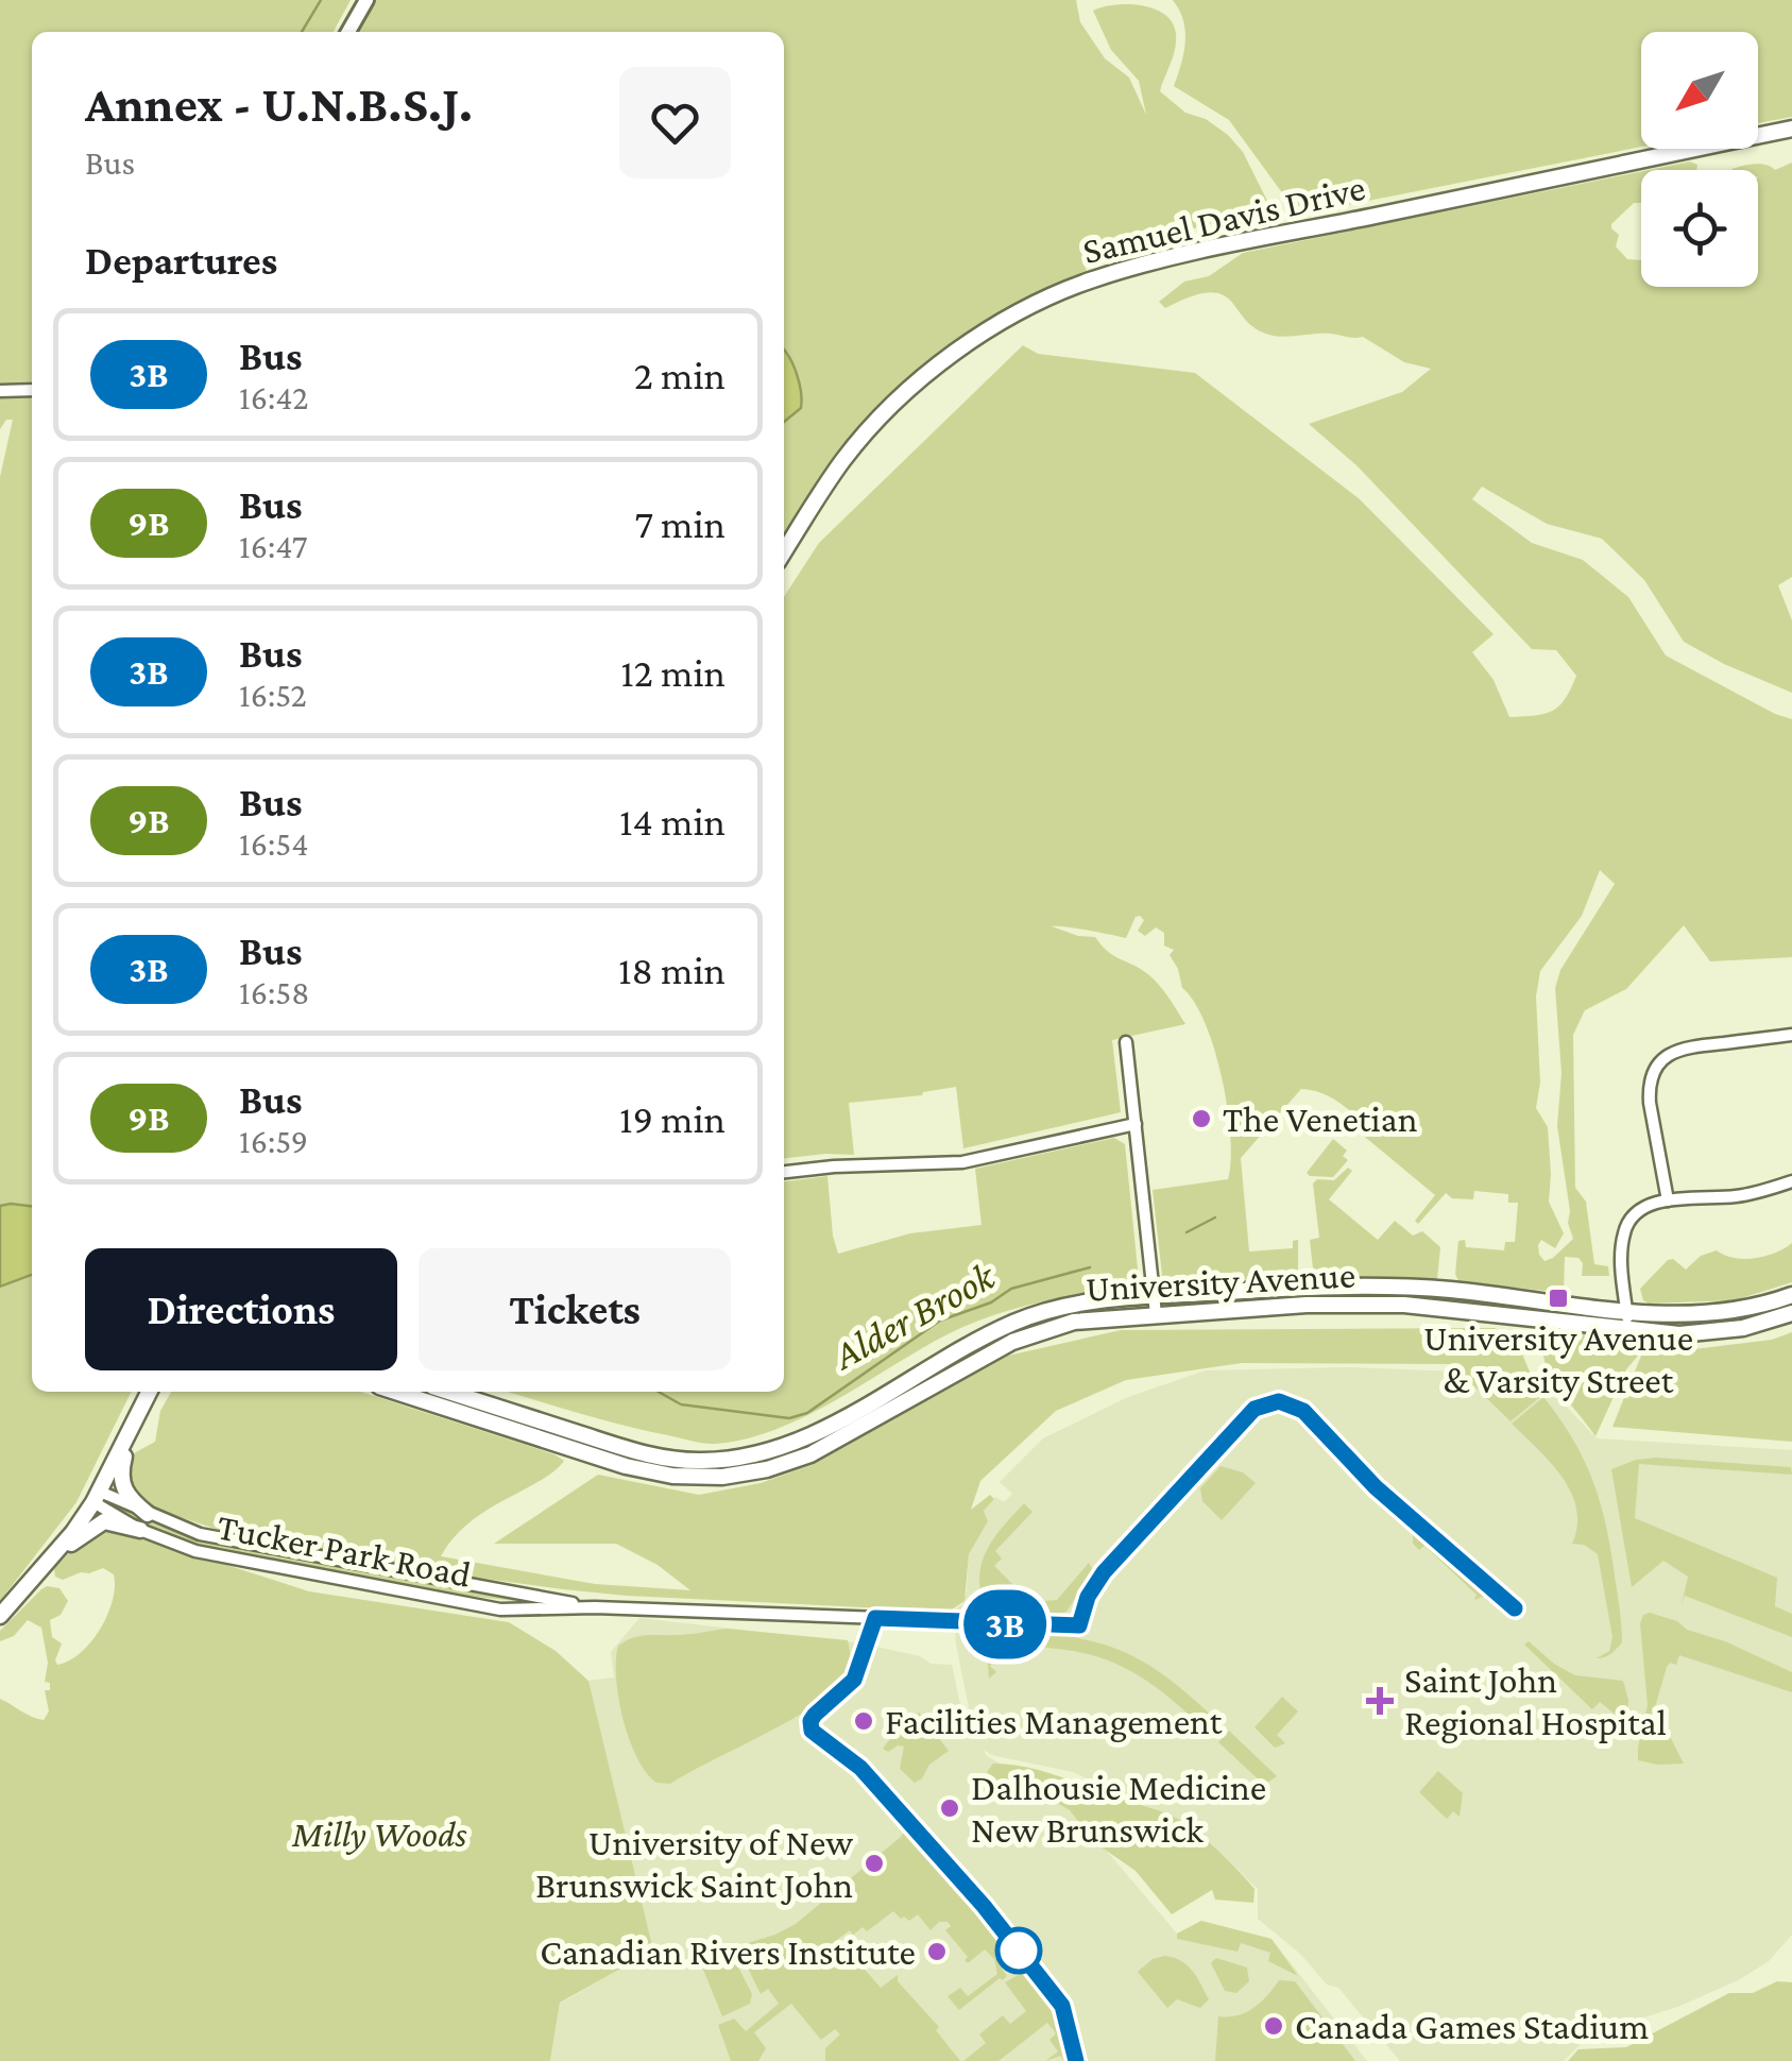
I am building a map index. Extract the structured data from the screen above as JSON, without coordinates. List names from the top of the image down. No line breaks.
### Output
{"streets":{"main road":["Samuel Davis Drive","University Avenue"],"street":["Tucker Park Road"]},"water":["Alder Brook"],"parks":["Milly Woods"],"places":{"other":["The Venetian","Facilities Management","Dalhousie Medicine New Brunswick","University of New Brunswick Saint John","Canadian Rivers Institute","Canada Games Stadium"],"transit":["University Avenue & Varsity Street"],"health":["Saint John Regional Hospital"]},"lines":["bus line 3B"],"north":"bottom left","page":{"on_map":"3B","heading":[["Annex - U.N.B.S.J.","Bus"],"Departures"],"list":[{"mark":"3B","name":"Bus","note":"16:42","value":"2 min"},{"mark":"9B","name":"Bus","note":"16:47","value":"7 min"},{"mark":"3B","name":"Bus","note":"16:52","value":"12 min"},{"mark":"9B","name":"Bus","note":"16:54","value":"14 min"},{"mark":"3B","name":"Bus","note":"16:58","value":"18 min"},{"mark":"9B","name":"Bus","note":"16:59","value":"19 min"}],"buttons":["Directions","Tickets"]}}
